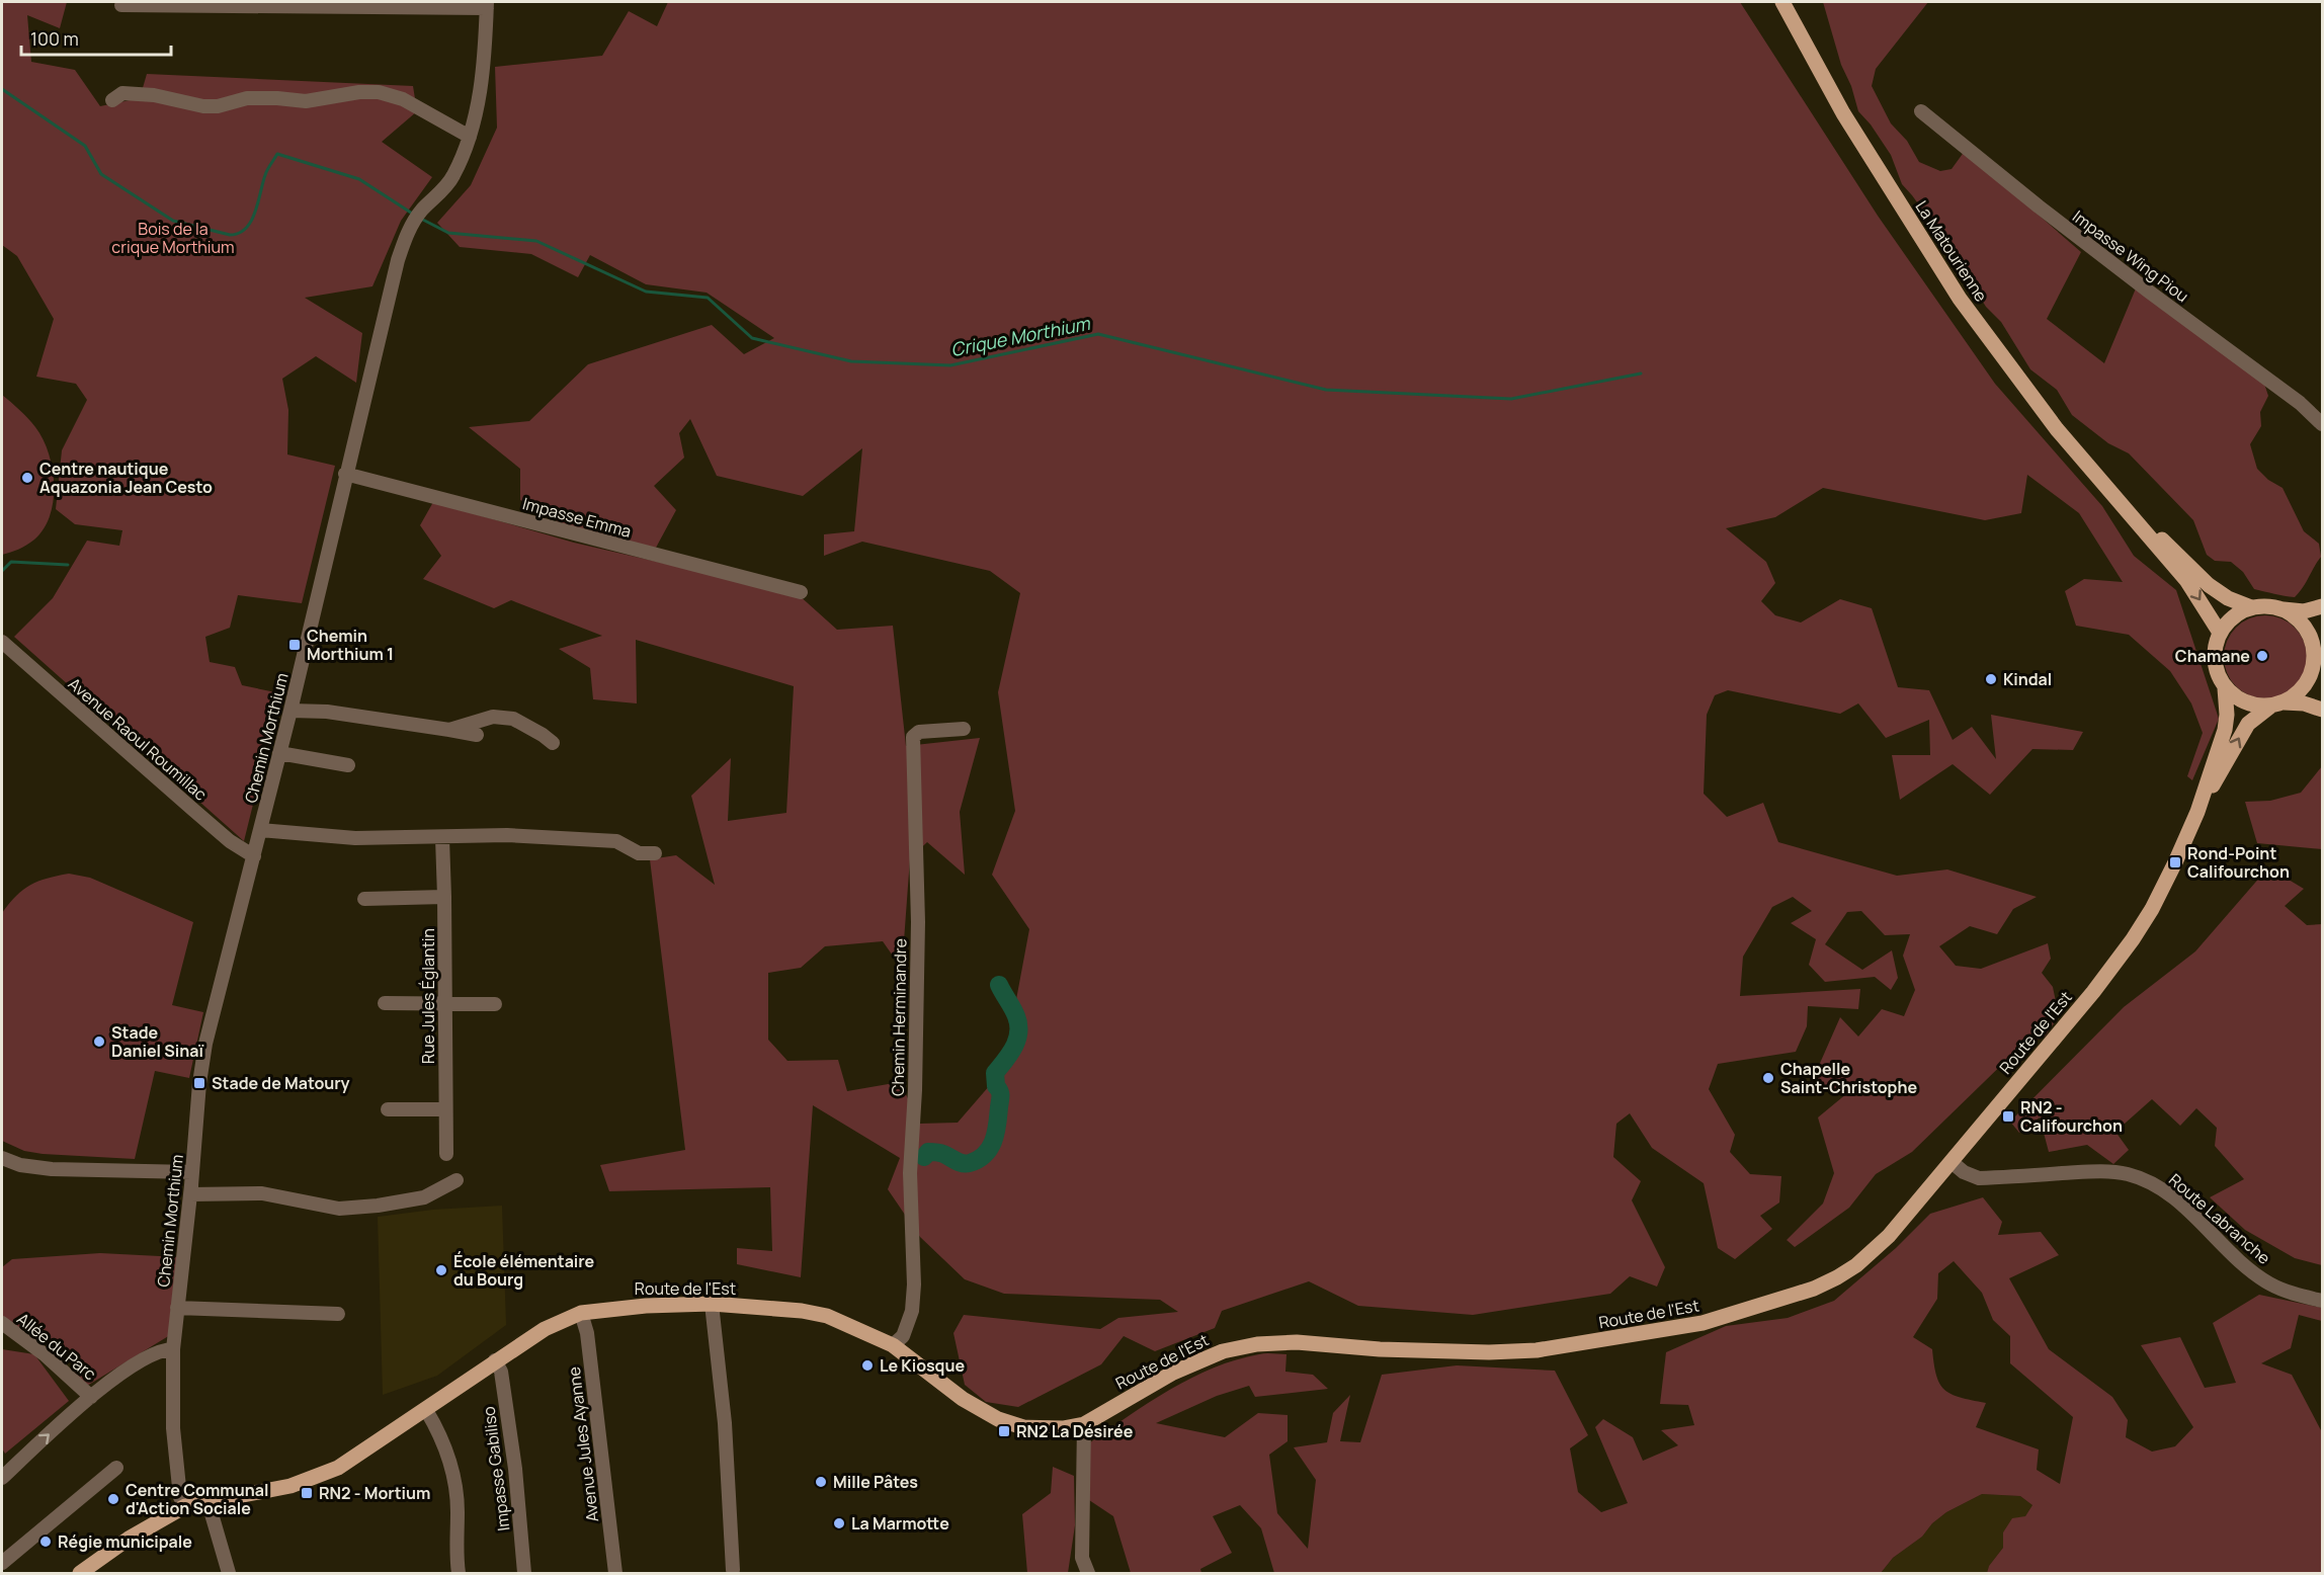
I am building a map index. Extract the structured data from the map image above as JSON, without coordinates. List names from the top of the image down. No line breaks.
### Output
{"streets":{"main road":["La Matourienne","Route de l'Est"],"street":["Impasse Wing Piou","Impasse Emma","Chemin Morthium","Avenue Raoul Roumillac","Rue Jules Églantin","Chemin Herminandre","Route Labranche","Allée du Parc","Avenue Jules Ayanne","Impasse Gabiliso"]},"crossings":[["La Matourienne","Route de l'Est"],["Impasse Emma","Chemin Morthium"],["Chemin Morthium","Avenue Raoul Roumillac"],["Chemin Morthium","Route de l'Est"],["Chemin Herminandre","Route de l'Est"],["Route de l'Est","Route Labranche"],["Route de l'Est","Avenue Jules Ayanne"],["Route de l'Est","Impasse Gabiliso"]],"water":["Crique Morthium"],"parks":["Bois de la crique Morthium"],"places":{"other":["Centre nautique Aquazonia Jean Cesto","Chamane","Kindal","Stade Daniel Sinaï","Chapelle Saint-Christophe","École élémentaire du Bourg","Le Kiosque","Mille Pâtes","Centre Communal d'Action Sociale","La Marmotte","Régie municipale"],"transit":["Chemin Morthium 1","Rond-Point Califourchon","Stade de Matoury","RN2 - Califourchon","RN2 La Désirée","RN2 - Mortium"]},"scale_bar":"100 m"}
